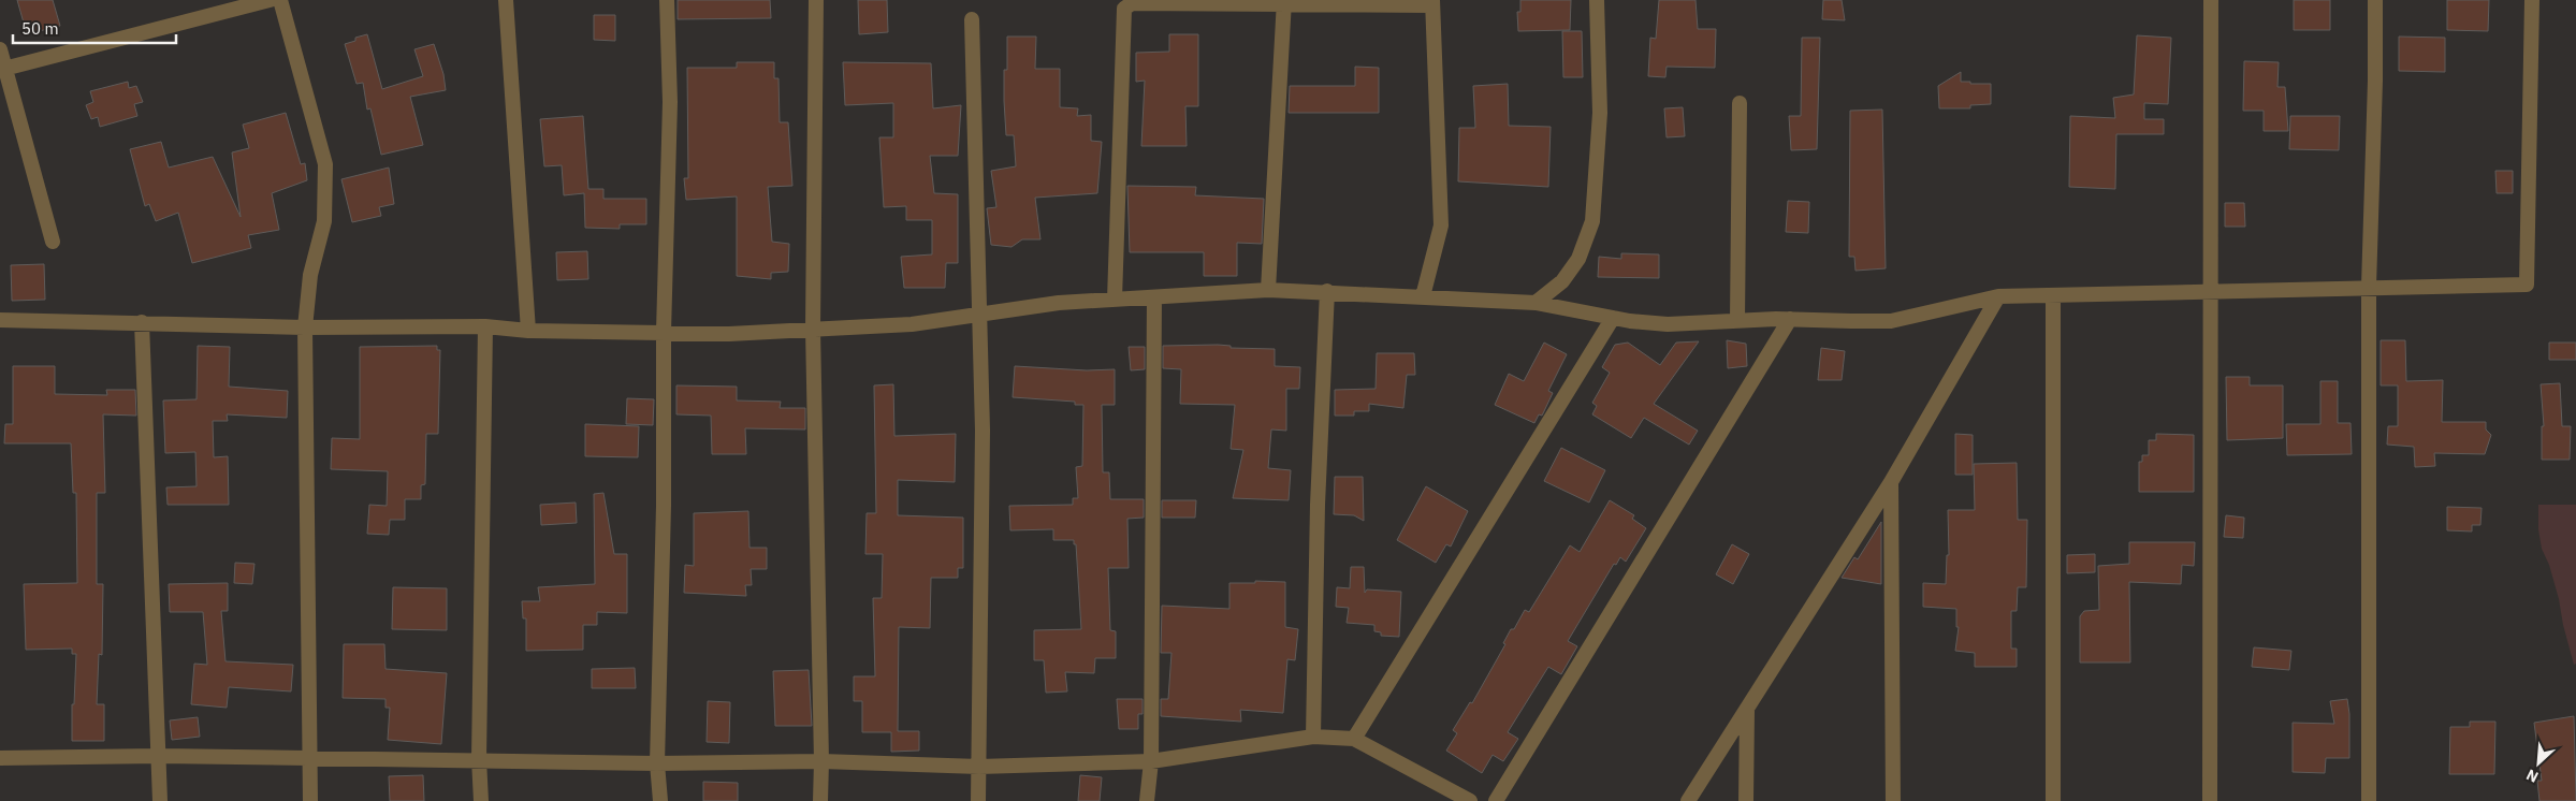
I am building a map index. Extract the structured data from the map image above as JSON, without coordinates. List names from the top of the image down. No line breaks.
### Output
{"scale_bar":"50 m","north":"bottom left"}
